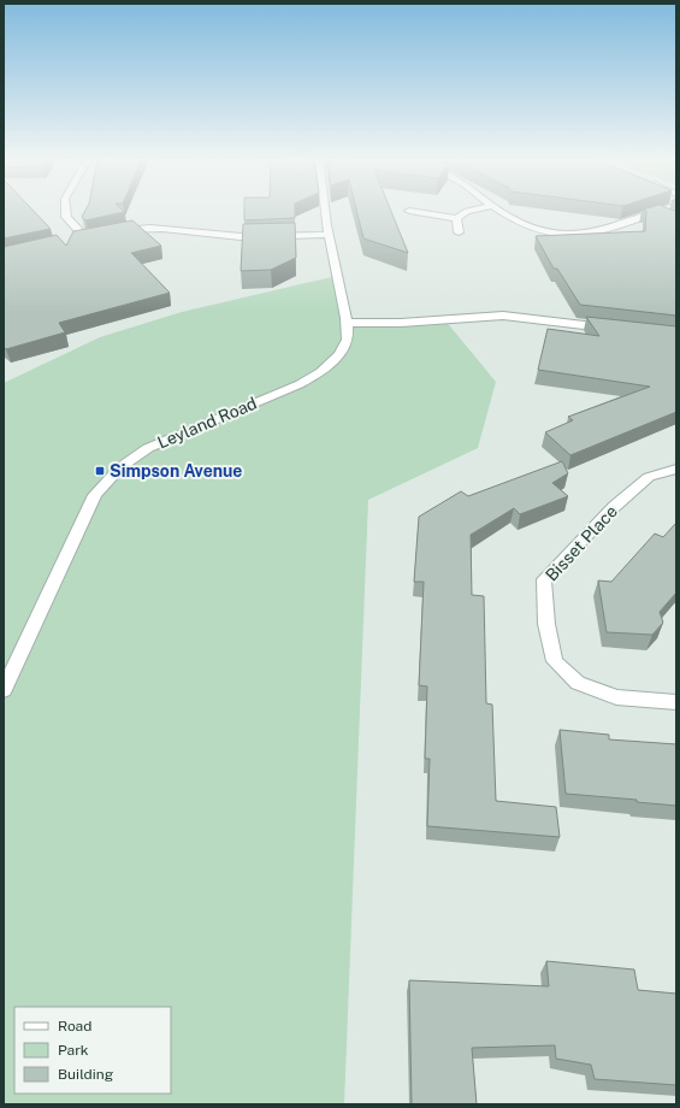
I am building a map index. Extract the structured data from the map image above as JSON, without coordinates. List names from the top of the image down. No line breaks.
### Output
{"streets":{"street":["Leyland Road","Bisset Place"]},"places":{"transit":["Simpson Avenue"]},"legend":["Road","Park","Building"]}
